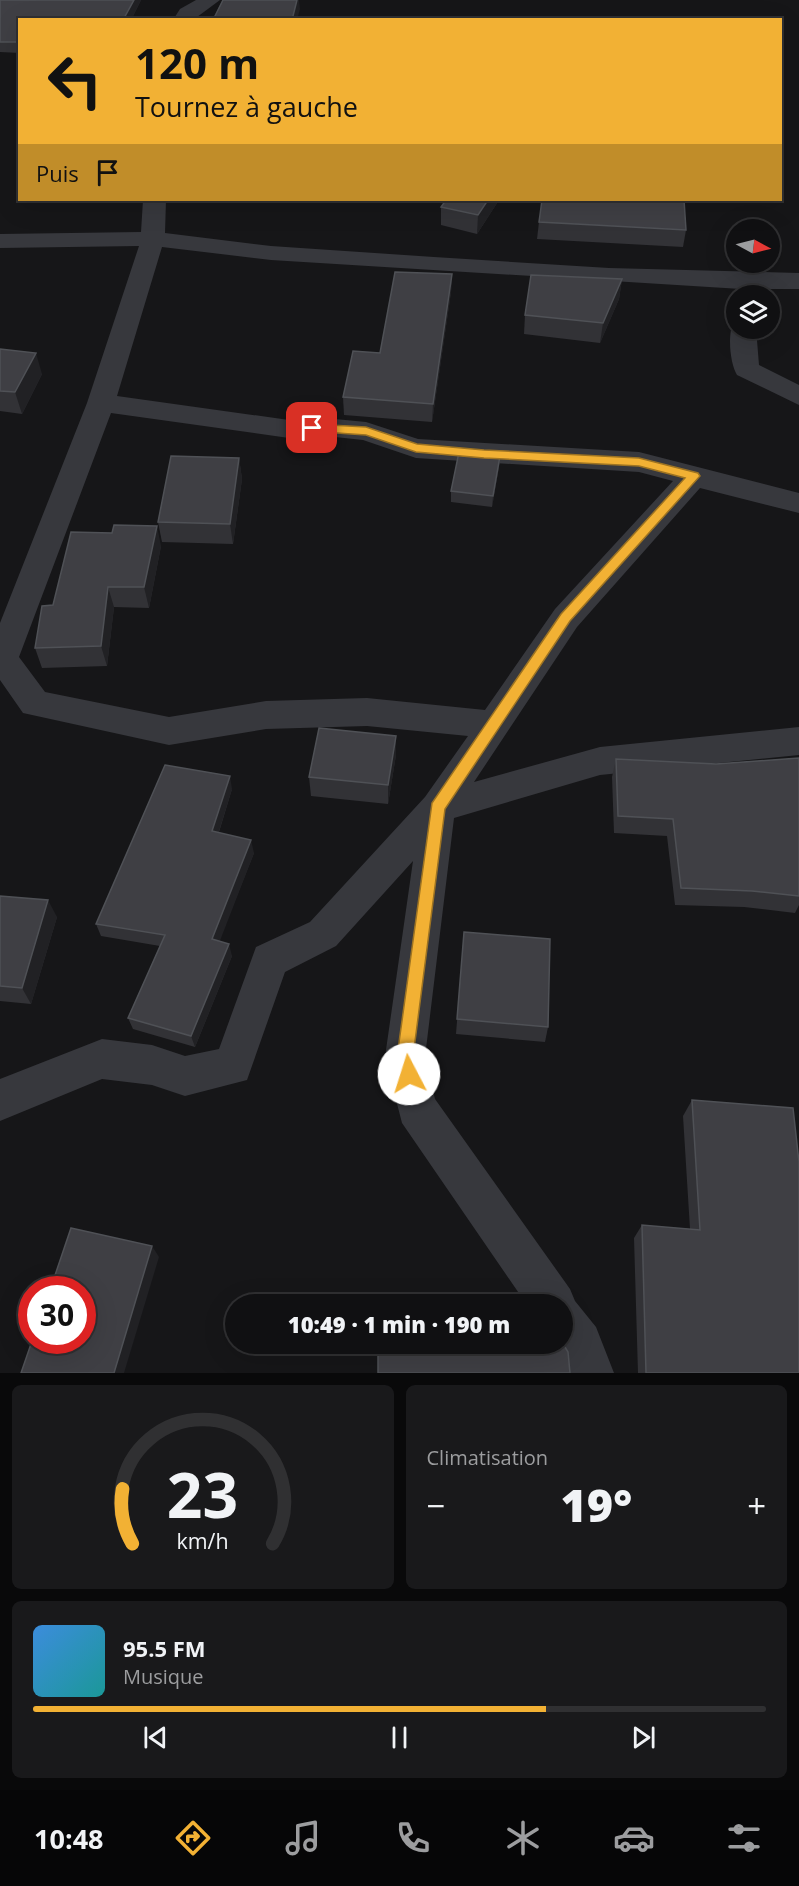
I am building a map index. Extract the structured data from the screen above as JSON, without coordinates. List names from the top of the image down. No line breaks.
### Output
{"north":"right","page":{"turn":["120 m","Tournez à gauche"],"then":"Puis","limit":"30","trip":"10:49 · 1 min · 190 m","tile":"Climatisation","heat":["−","19°","+"],"song":["95.5 FM","Musique"],"tabs":"10:48","gauge":["23","km/h"]}}
